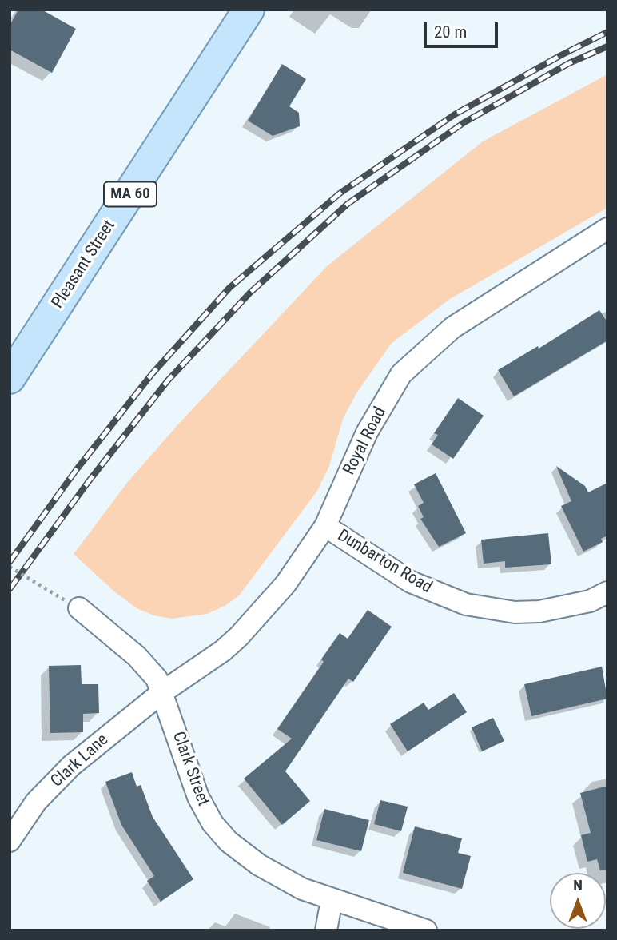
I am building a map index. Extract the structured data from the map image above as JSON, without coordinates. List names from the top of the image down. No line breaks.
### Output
{"streets":{"main road":["MA 60","Pleasant Street"],"street":["Royal Road","Dunbarton Road","Clark Lane","Clark Street"]},"crossings":[["Royal Road","Dunbarton Road"],["Royal Road","Clark Lane"],["Royal Road","Clark Street"],["Clark Lane","Clark Street"]],"scale_bar":"20 m","north":"top"}
